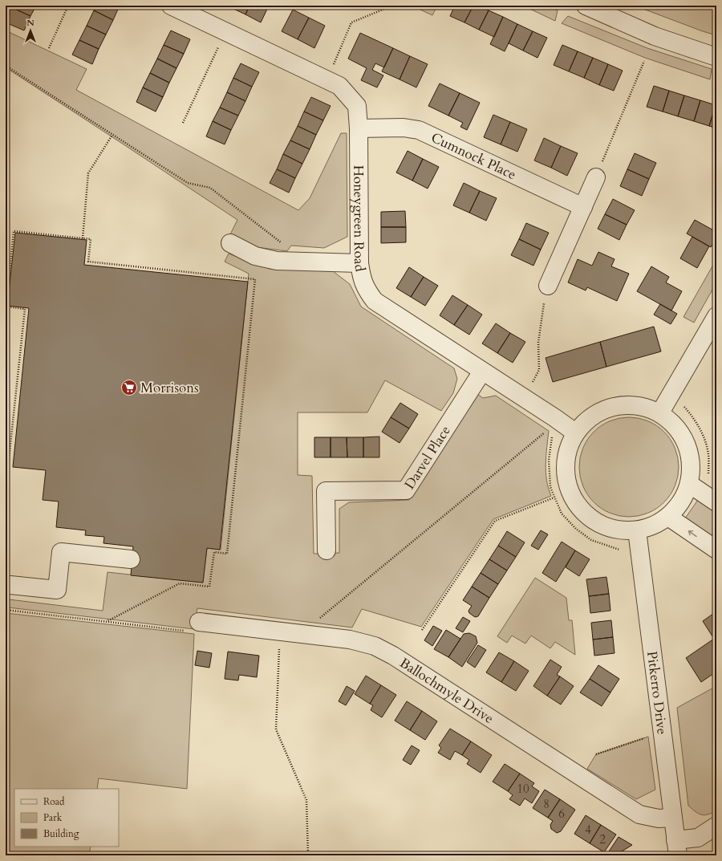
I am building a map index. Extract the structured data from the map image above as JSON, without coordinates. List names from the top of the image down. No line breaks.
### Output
{"streets":{"street":["Cumnock Place","Honeygreen Road","Darvel Place","Ballochmyle Drive","Pitkerro Drive"]},"crossings":[["Cumnock Place","Honeygreen Road"],["Honeygreen Road","Darvel Place"],["Ballochmyle Drive","Pitkerro Drive"]],"places":{"supermarket":["Morrisons"]},"house_numbers":["10","8","6","4","2"],"legend":["Road","Park","Building"],"north":"top"}
